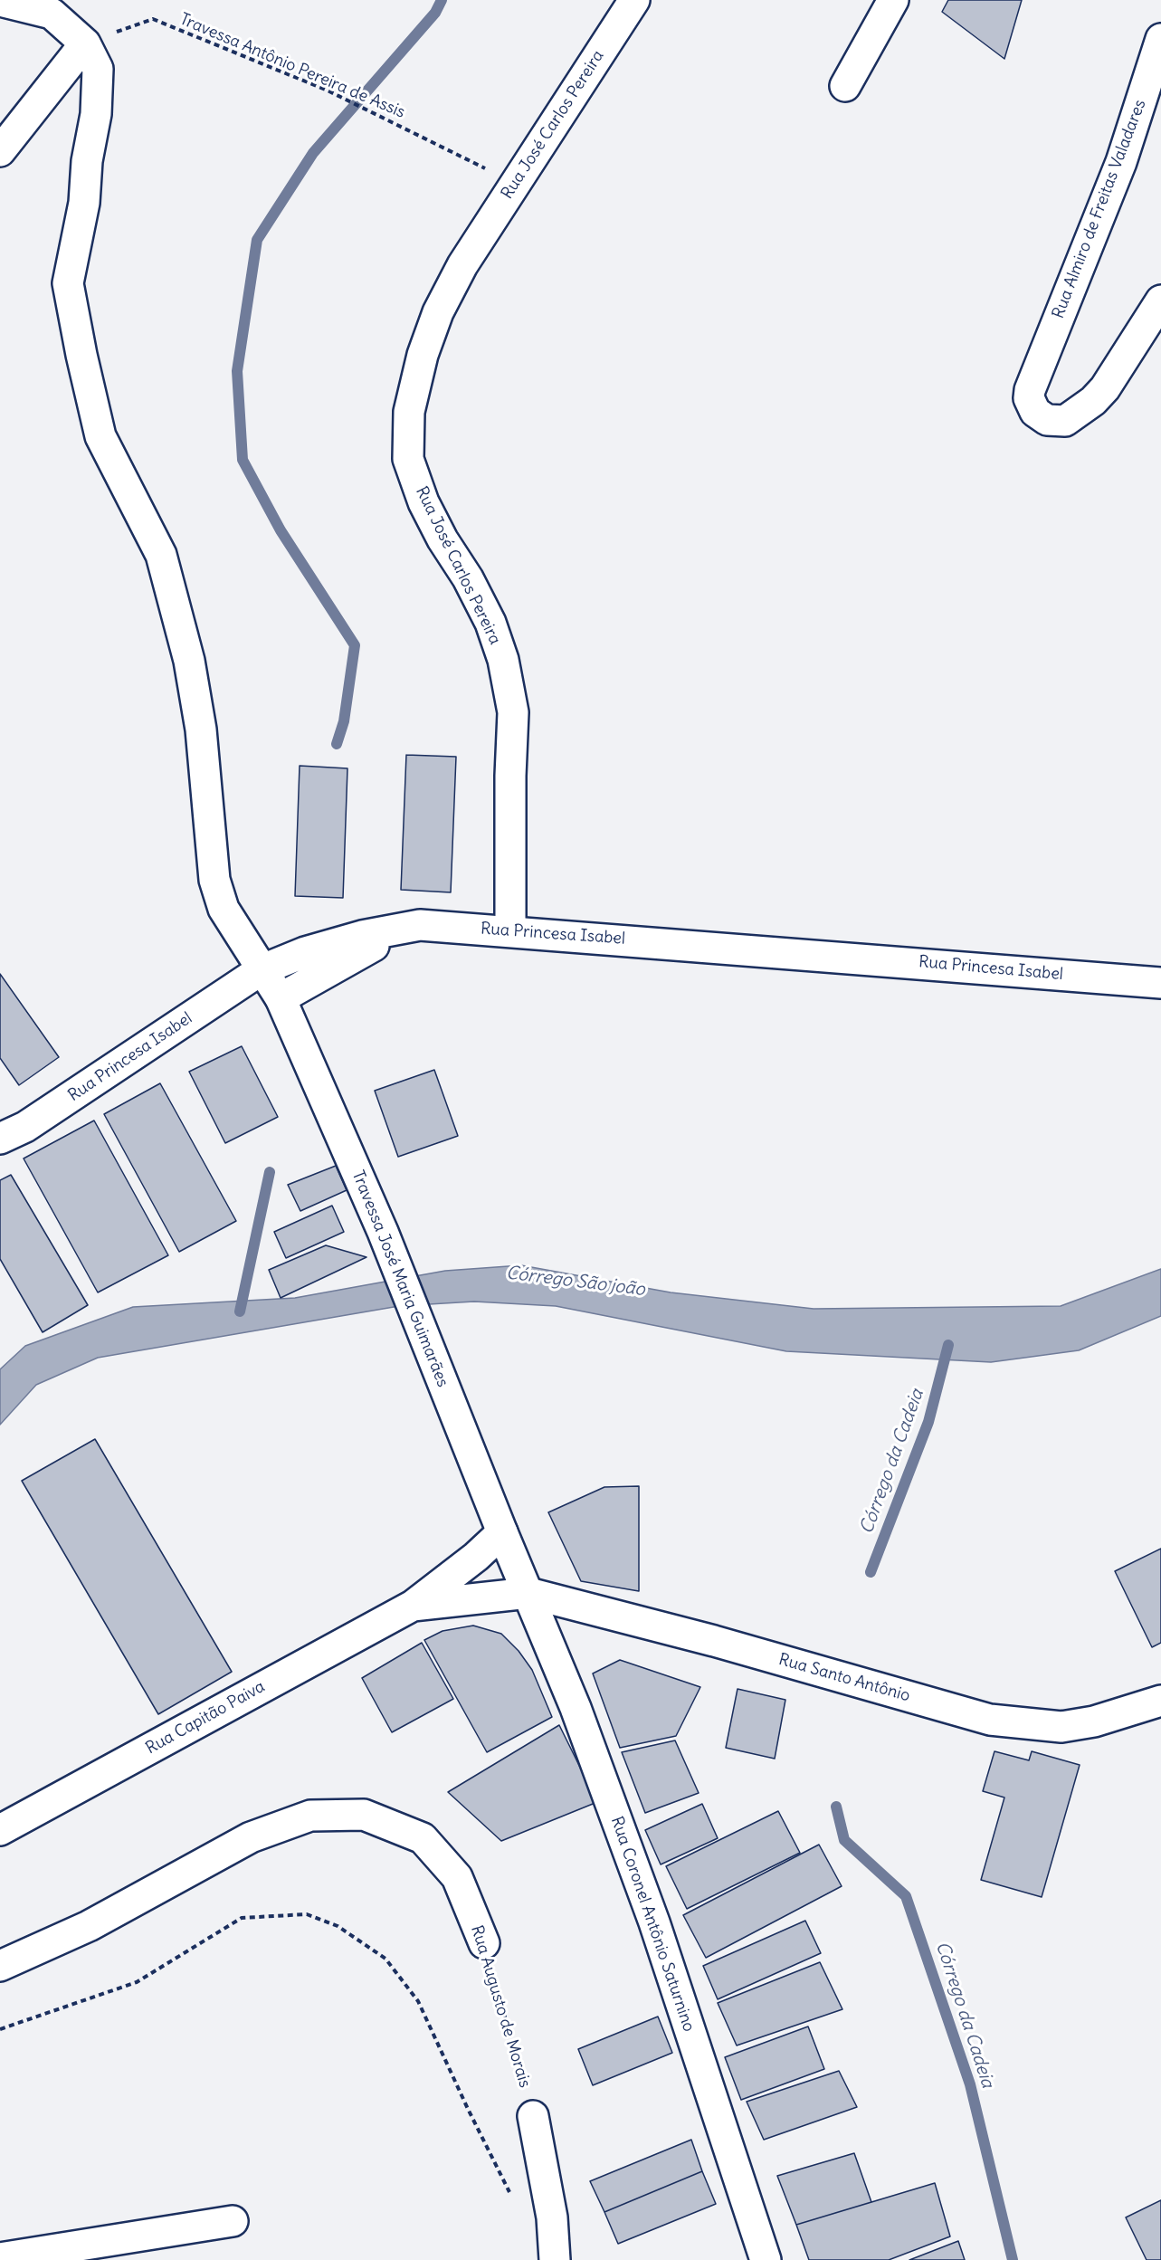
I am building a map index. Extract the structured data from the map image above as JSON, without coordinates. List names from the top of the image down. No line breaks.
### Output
{"streets":{"street":["Rua José Carlos Pereira","Rua Almiro de Freitas Valadares","Rua Princesa Isabel","Travessa José Maria Guimarães","Rua Santo Antônio","Rua Capitão Paiva","Rua Coronel Antônio Saturnino","Rua Augusto de Morais"],"path":["Travessa Antônio Pereira de Assis"]},"crossings":[["Travessa Antônio Pereira de Assis","Rua José Carlos Pereira"],["Travessa Antônio Pereira de Assis","Travessa José Maria Guimarães"],["Rua José Carlos Pereira","Rua Princesa Isabel"],["Rua Princesa Isabel","Travessa José Maria Guimarães"],["Travessa José Maria Guimarães","Rua Santo Antônio"],["Travessa José Maria Guimarães","Rua Coronel Antônio Saturnino"],["Rua Santo Antônio","Rua Coronel Antônio Saturnino"]],"water":["Córrego São joão","Córrego da Cadeia"]}
